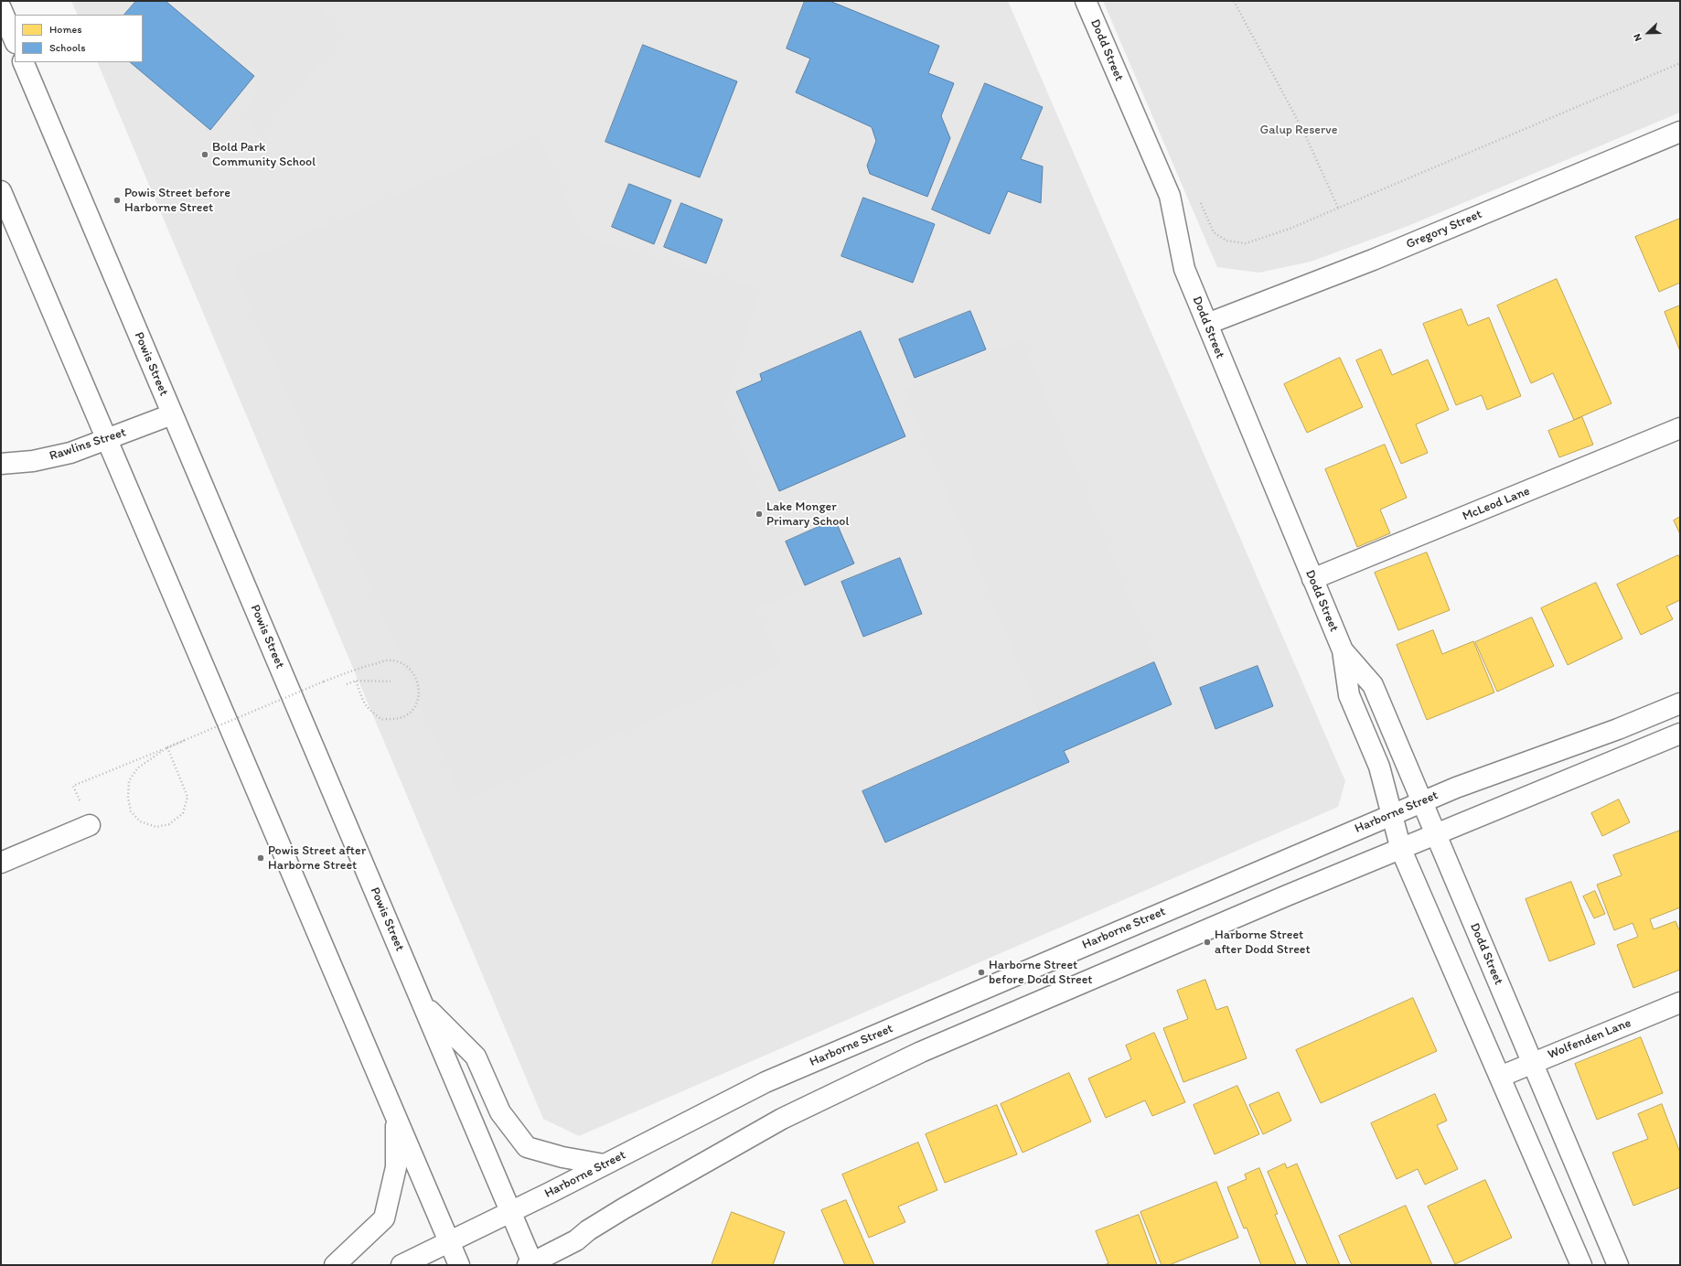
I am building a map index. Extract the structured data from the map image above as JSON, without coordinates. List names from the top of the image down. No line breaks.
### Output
{"streets":{"main road":["Dodd Street","Gregory Street","Powis Street","Rawlins Street","McLeod Lane","Harborne Street","Wolfenden Lane"]},"crossings":[["Dodd Street","Gregory Street"],["Dodd Street","McLeod Lane"],["Dodd Street","Harborne Street"],["Dodd Street","Wolfenden Lane"],["Powis Street","Rawlins Street"],["Powis Street","Harborne Street"]],"parks":["Galup Reserve"],"places":["Bold Park Community School","Powis Street before Harborne Street","Lake Monger Primary School","Powis Street after Harborne Street","Harborne Street after Dodd Street","Harborne Street before Dodd Street"],"legend":["Homes","Schools"],"north":"bottom left"}
